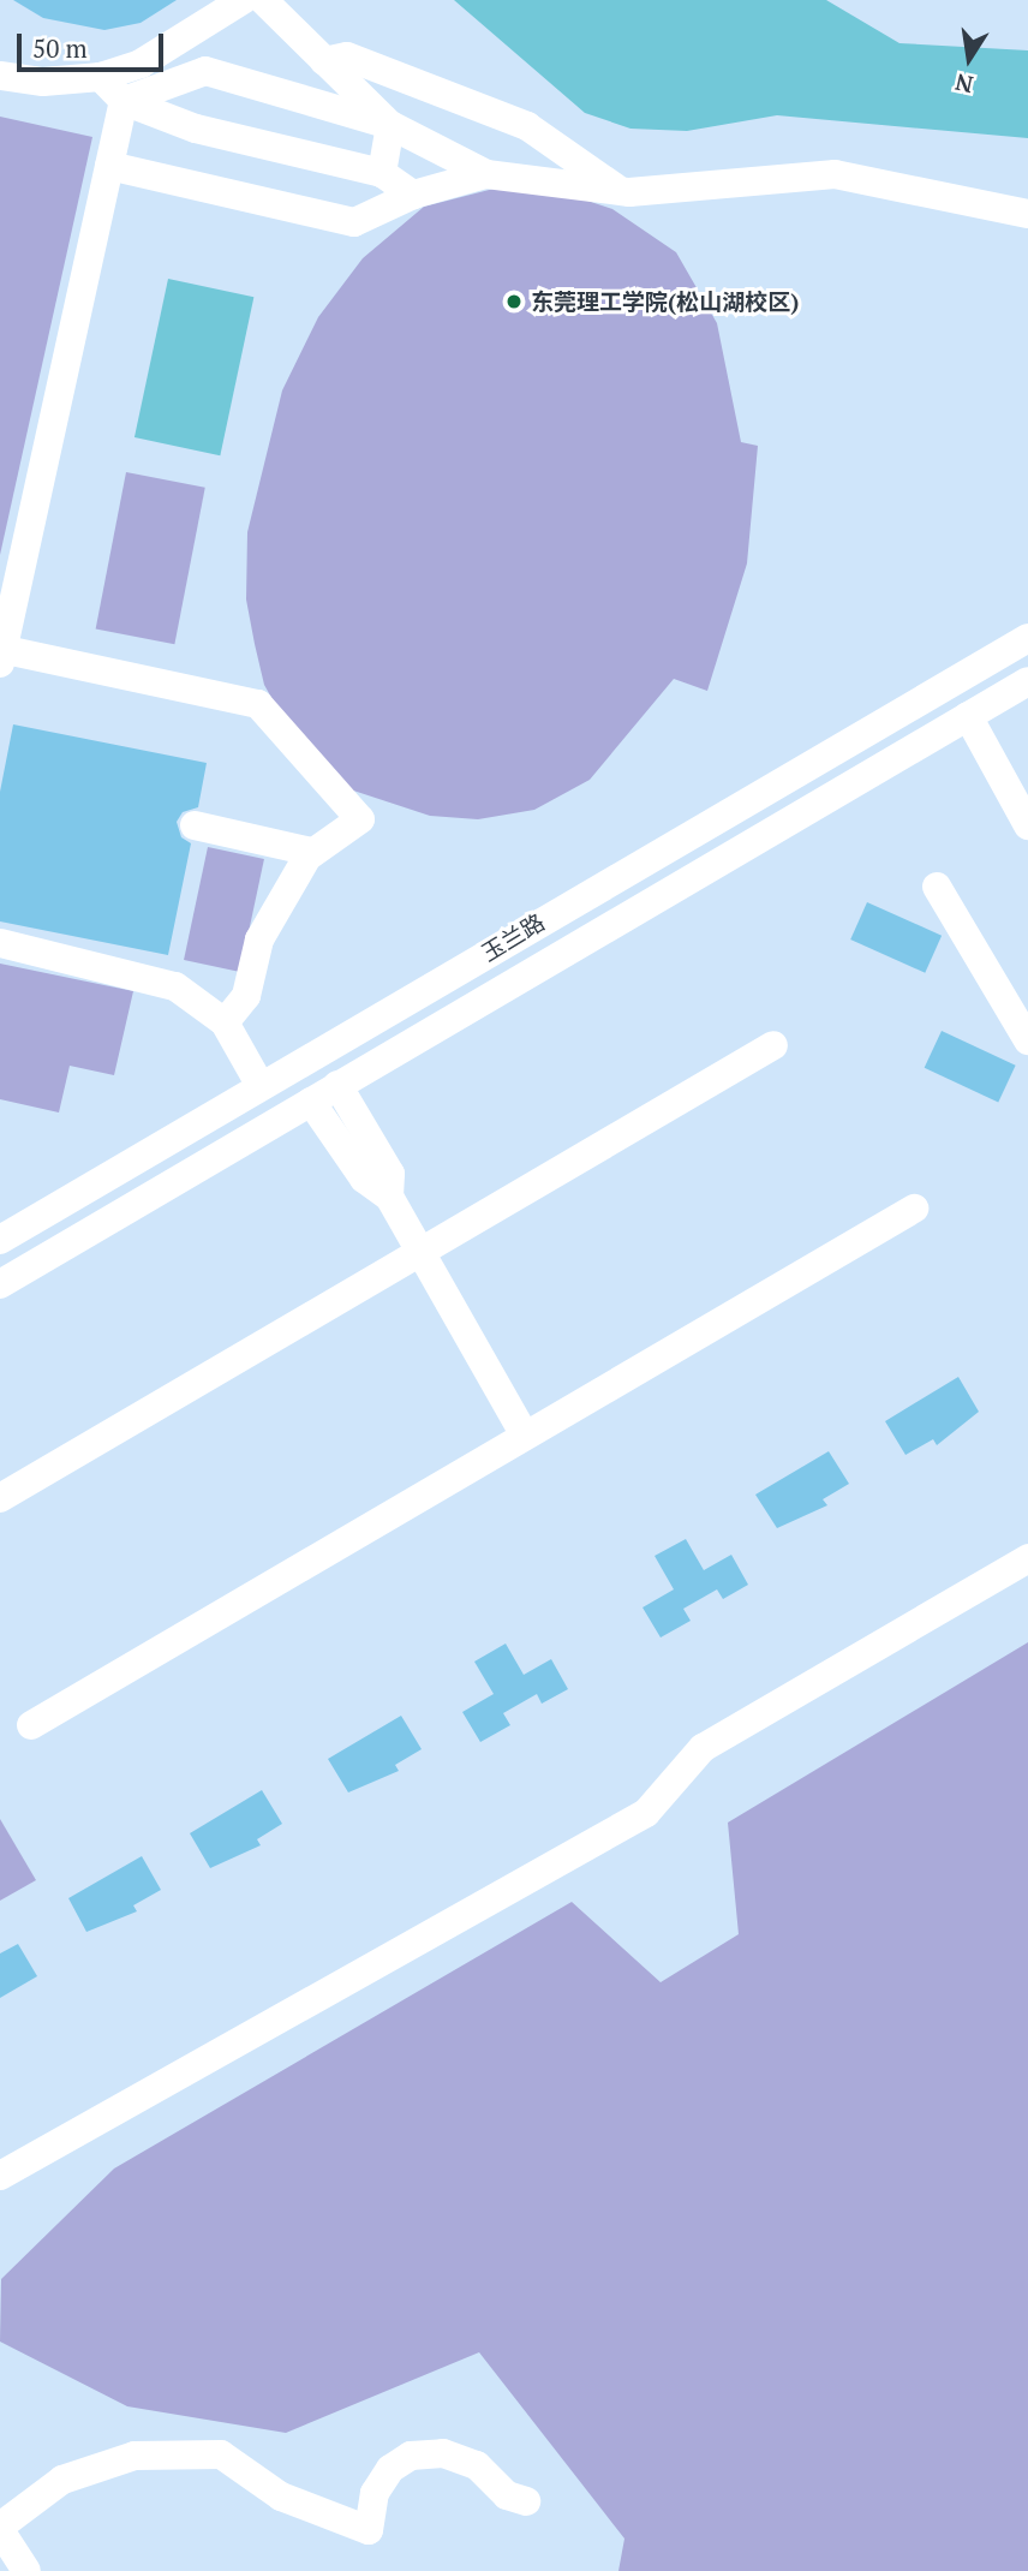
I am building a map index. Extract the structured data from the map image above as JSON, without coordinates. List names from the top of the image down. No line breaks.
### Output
{"streets":{"street":["玉兰路"]},"places":["东莞理工学院(松山湖校区)"],"scale_bar":"50 m","north":"bottom"}
